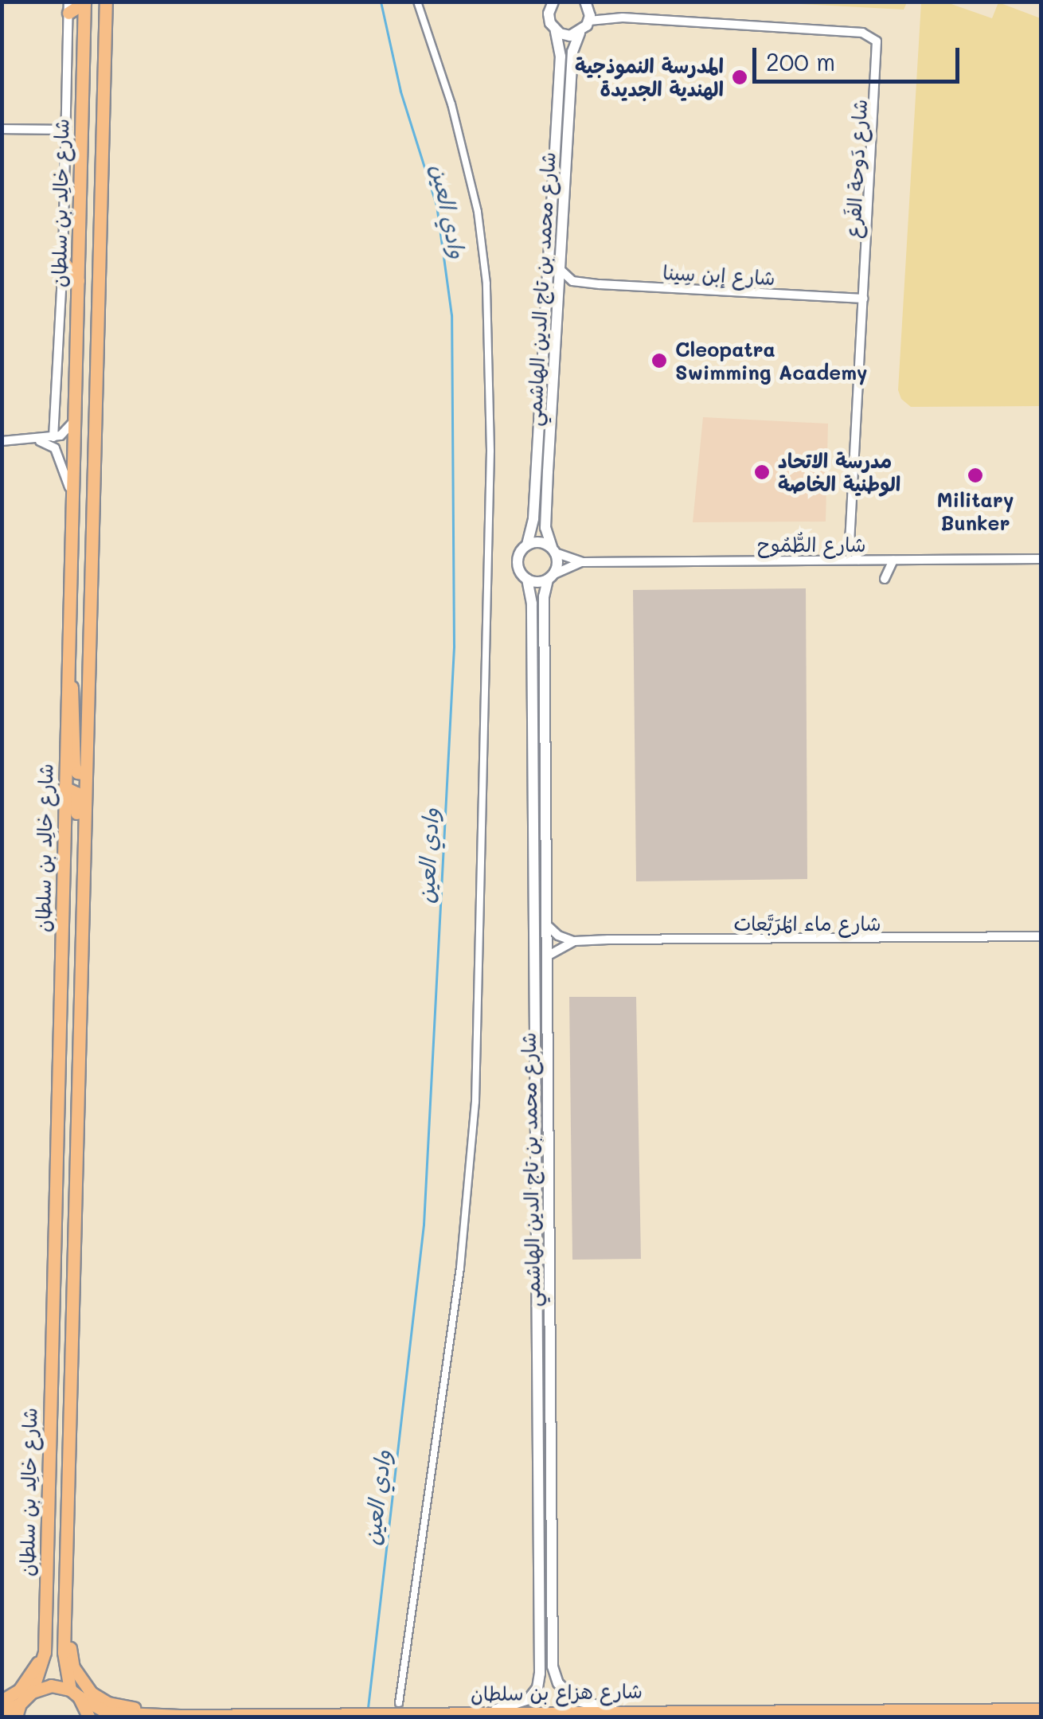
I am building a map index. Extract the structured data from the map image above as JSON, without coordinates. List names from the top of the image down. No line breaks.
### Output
{"streets":{"main road":["شارع خالِد بن سلطان","شارع هزاع بن سلطان"],"street":["شارع دَوحة الفَرع","شارع إبن سِينا","شارع محمد بن تاج الدين الهاشمي","شارع الطُّمُوح","شارع ماء المُرَبَّعات"]},"crossings":[["شارع دَوحة الفَرع","شارع إبن سِينا"],["شارع دَوحة الفَرع","شارع الطُّمُوح"],["شارع خالِد بن سلطان","شارع هزاع بن سلطان"],["شارع محمد بن تاج الدين الهاشمي","شارع الطُّمُوح"],["شارع محمد بن تاج الدين الهاشمي","شارع ماء المُرَبَّعات"],["شارع محمد بن تاج الدين الهاشمي","شارع هزاع بن سلطان"]],"water":["وادي العين"],"places":["المدرسة النموذجية الهندية الجديدة","Cleopatra Swimming Academy","مدرسة الاتحاد الوطنية الخاصة","Military Bunker"],"scale_bar":"200 m"}
